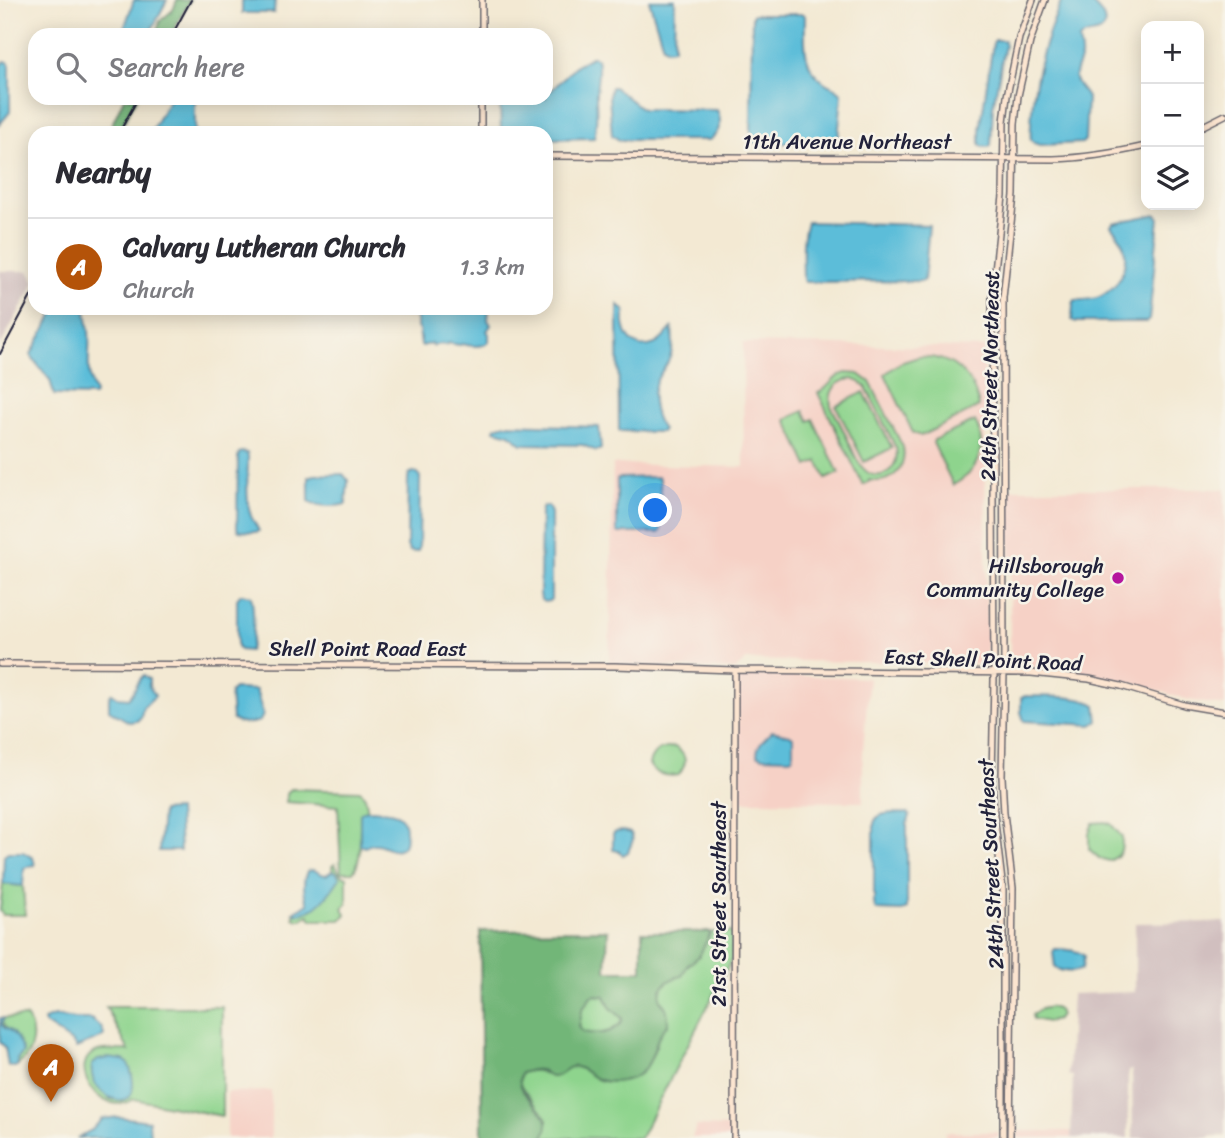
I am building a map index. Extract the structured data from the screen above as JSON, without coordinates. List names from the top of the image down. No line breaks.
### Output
{"streets":{"street":["11th Avenue Northeast","24th Street Northeast","Shell Point Road East","East Shell Point Road","24th Street Southeast","21st Street Southeast"]},"crossings":[["11th Avenue Northeast","24th Street Northeast"],["24th Street Northeast","East Shell Point Road"],["24th Street Northeast","24th Street Southeast"],["Shell Point Road East","East Shell Point Road"],["Shell Point Road East","21st Street Southeast"],["East Shell Point Road","24th Street Southeast"],["East Shell Point Road","21st Street Southeast"]],"places":["Hillsborough Community College"],"page":{"map_buttons":["+","−"],"search":"Search here","heading":"Nearby","list":[{"mark":"A","name":"Calvary Lutheran Church","note":"Church","value":"1.3 km"}],"pins":"A"}}
